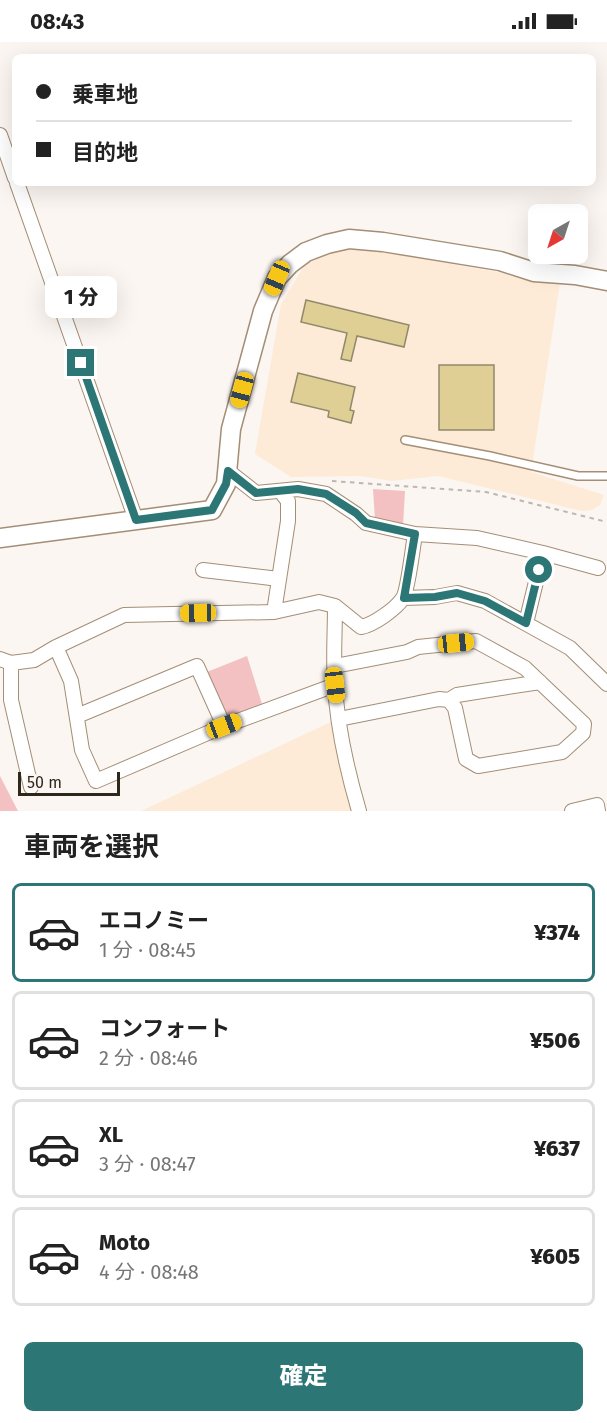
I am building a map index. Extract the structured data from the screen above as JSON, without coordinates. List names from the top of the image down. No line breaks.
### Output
{"scale_bar":"50 m","north":"bottom left","page":{"status":"08:43","banner":["乗車地","目的地"],"bubble":"1 分","scale":"50 m","heading":"車両を選択","list":[{"name":"エコノミー","note":"1 分 · 08:45","value":"¥374"},{"name":"コンフォート","note":"2 分 · 08:46","value":"¥506"},{"name":"XL","note":"3 分 · 08:47","value":"¥637"},{"name":"Moto","note":"4 分 · 08:48","value":"¥605"}],"buttons":"確定"}}
